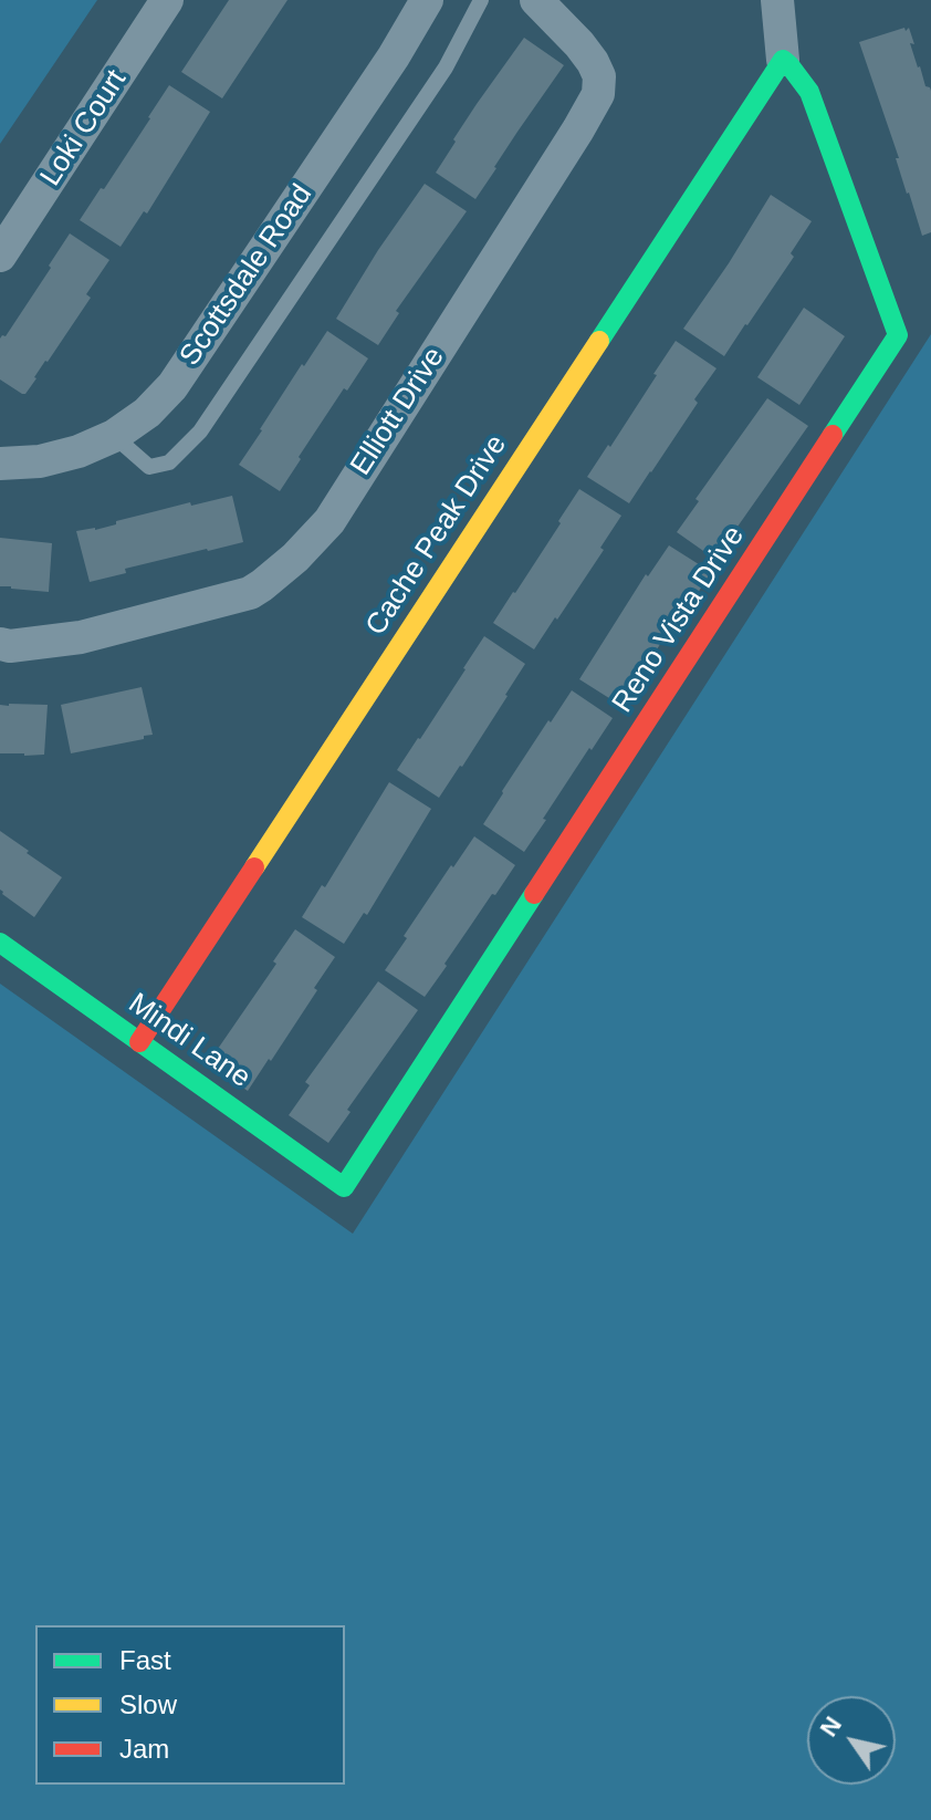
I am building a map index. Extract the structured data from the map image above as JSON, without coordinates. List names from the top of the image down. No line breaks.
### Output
{"streets":{"street":["Loki Court","Scottsdale Road","Elliott Drive","Cache Peak Drive","Reno Vista Drive","Mindi Lane"]},"crossings":[["Cache Peak Drive","Reno Vista Drive"],["Cache Peak Drive","Mindi Lane"],["Reno Vista Drive","Mindi Lane"]],"legend":["Fast","Slow","Jam"],"north":"top left"}
